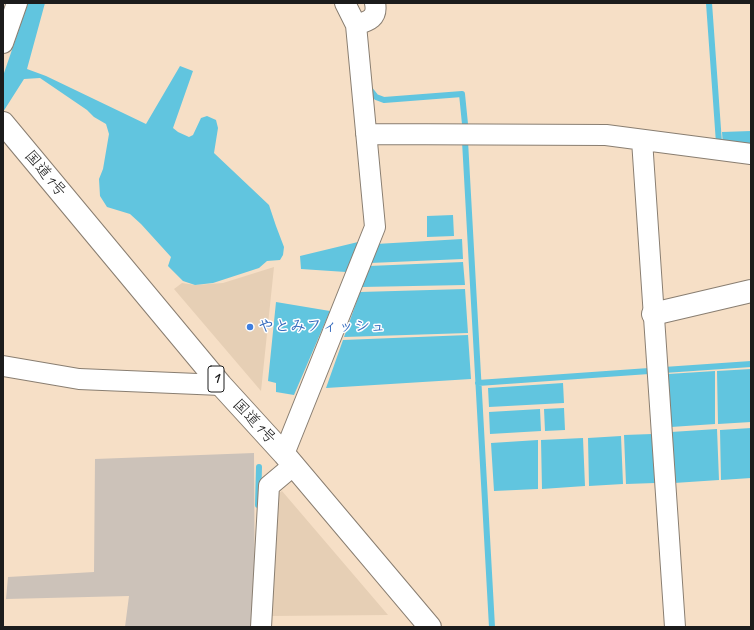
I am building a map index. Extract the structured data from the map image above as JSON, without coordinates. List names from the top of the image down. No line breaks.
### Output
{"streets":{"main road":["国道1号","1"]},"places":["やとみフィッシュ"]}
